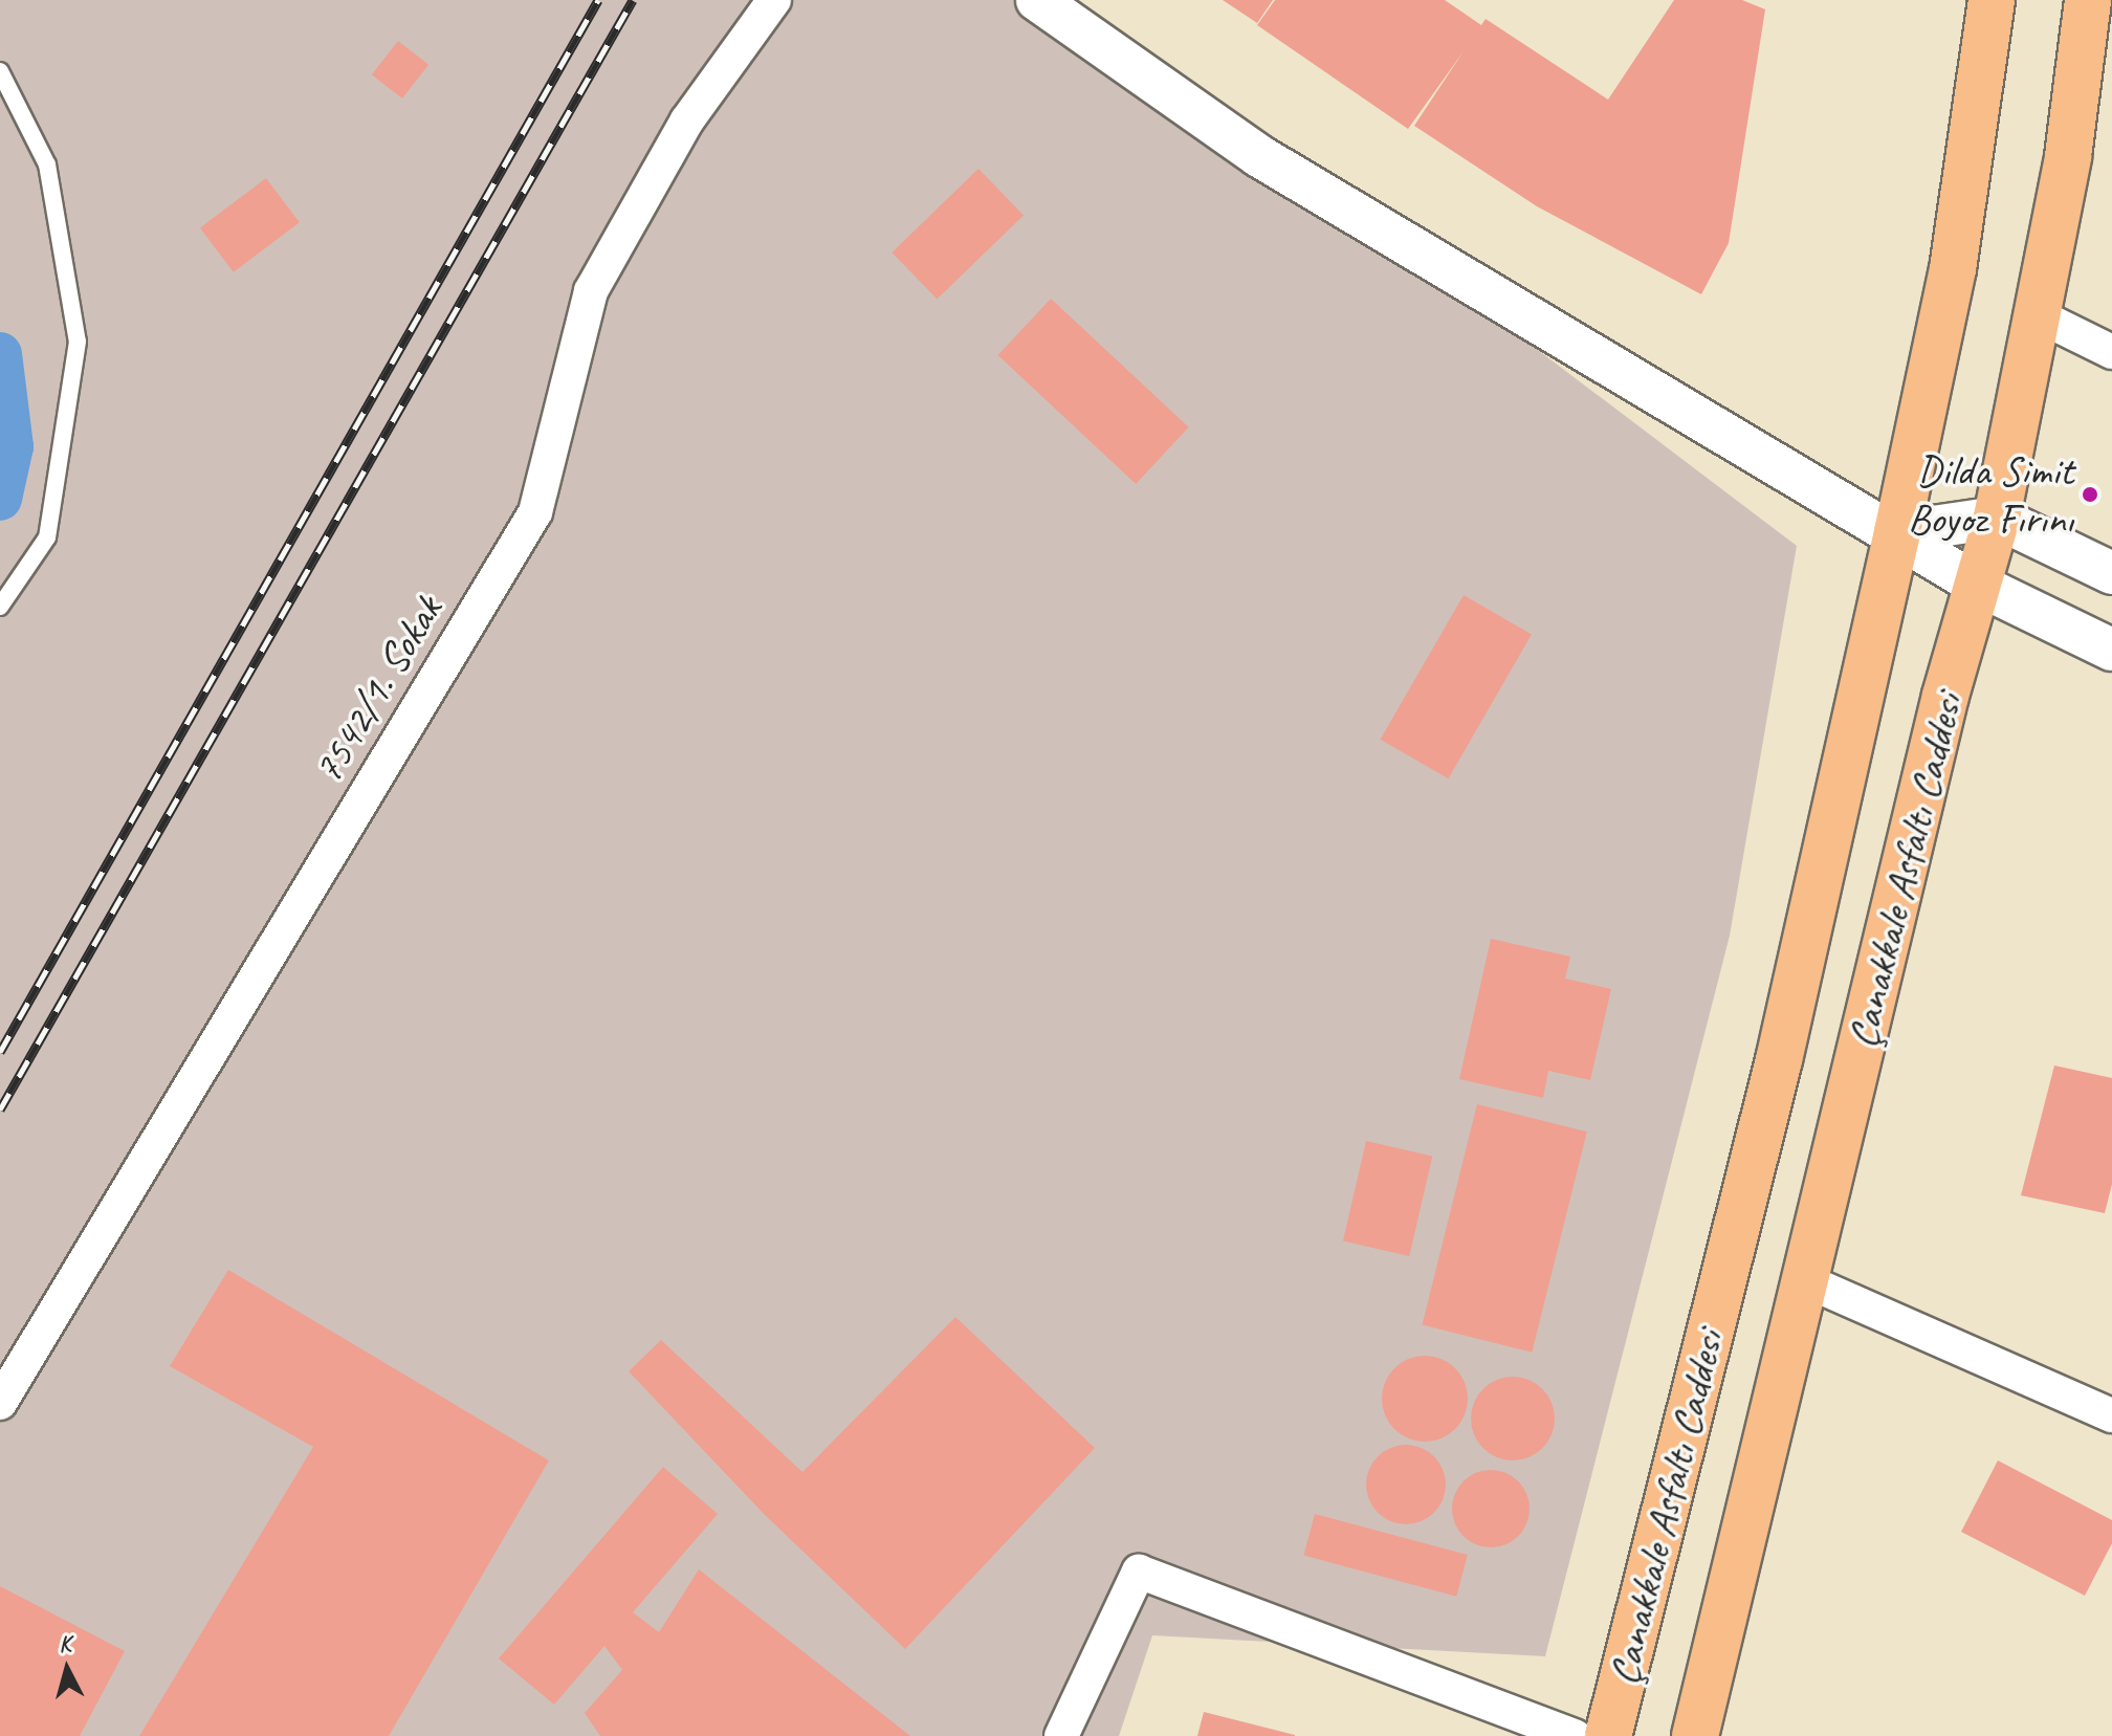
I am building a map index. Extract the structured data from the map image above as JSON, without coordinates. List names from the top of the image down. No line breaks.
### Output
{"streets":{"highway":["Çanakkale Asfaltı Caddesi"],"street":["7542/1. Sokak"]},"places":["Dilda Simit Boyoz Fırını"],"north":"top"}
